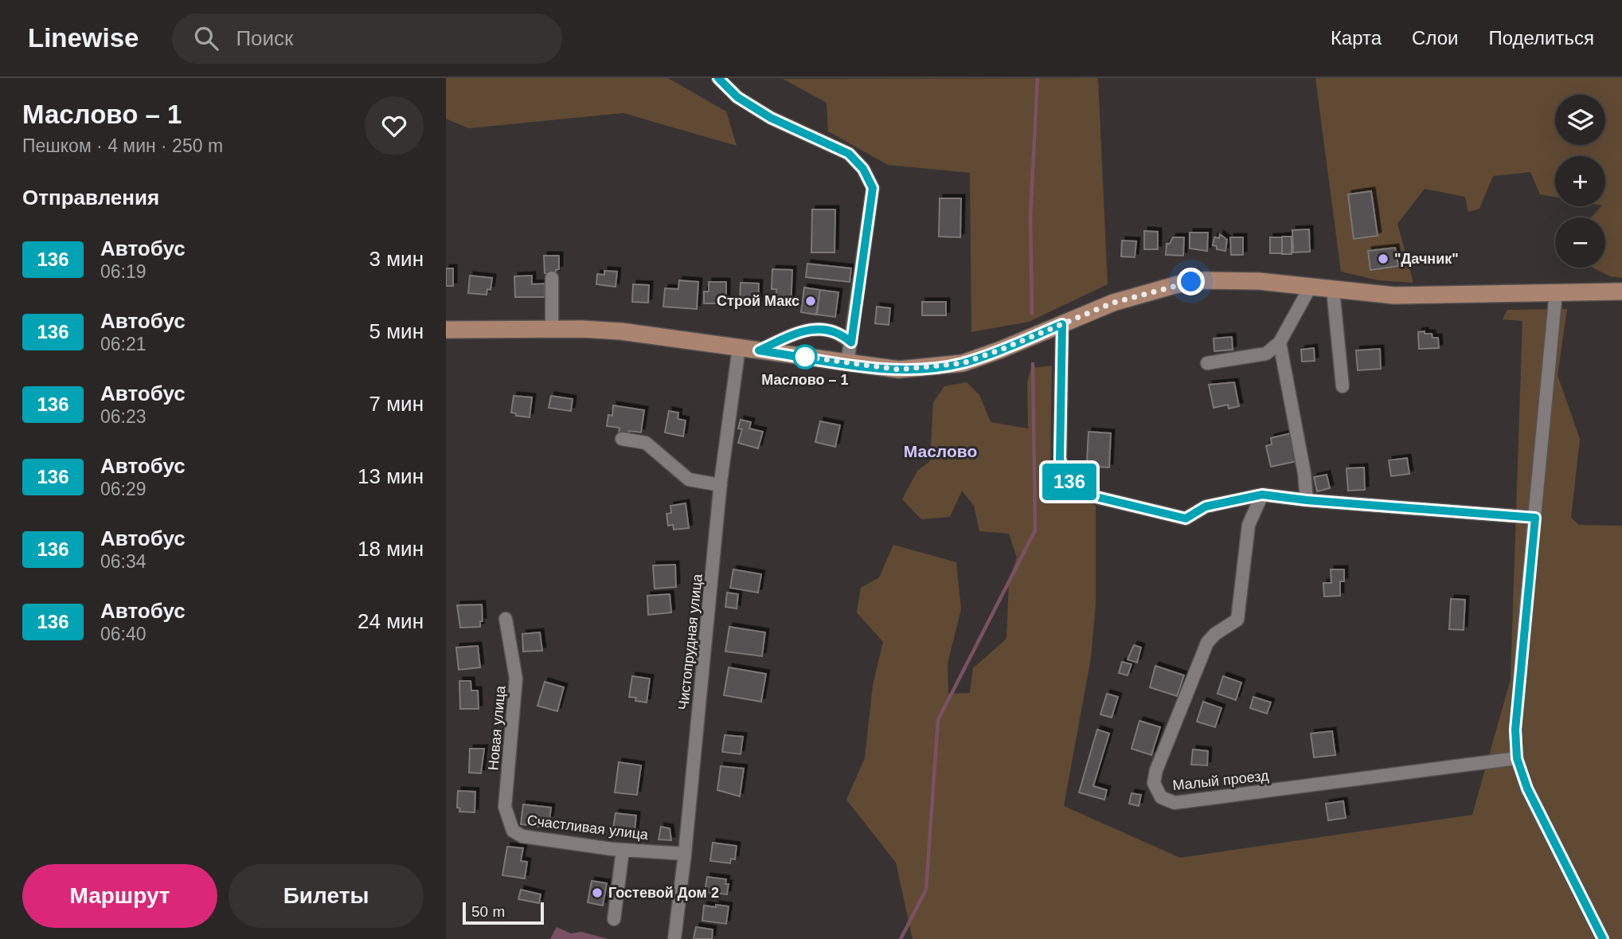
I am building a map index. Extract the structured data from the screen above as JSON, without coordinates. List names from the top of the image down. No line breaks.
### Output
{"streets":{"street":["Чистопрудная улица","Новая улица","Малый проезд","Счастливая улица"]},"crossings":[["Чистопрудная улица","Счастливая улица"],["Новая улица","Счастливая улица"]],"districts":["Маслово"],"places":["\"Дачник\"","Строй Макс","Маслово – 1","Гостевой Дом 2"],"lines":["bus line 136"],"scale_bar":"50 m","page":{"header":"Linewise","search":"Поиск","nav":["Карта","Слои","Поделиться"],"heading":[["Маслово – 1","Пешком · 4 мин · 250 m"],"Отправления"],"on_map":"136","map_buttons":["+","−"],"list":[{"mark":"136","name":"Автобус","note":"06:19","value":"3 мин"},{"mark":"136","name":"Автобус","note":"06:21","value":"5 мин"},{"mark":"136","name":"Автобус","note":"06:23","value":"7 мин"},{"mark":"136","name":"Автобус","note":"06:29","value":"13 мин"},{"mark":"136","name":"Автобус","note":"06:34","value":"18 мин"},{"mark":"136","name":"Автобус","note":"06:40","value":"24 мин"}],"buttons":["Маршрут","Билеты"],"scale":"50 m"}}
